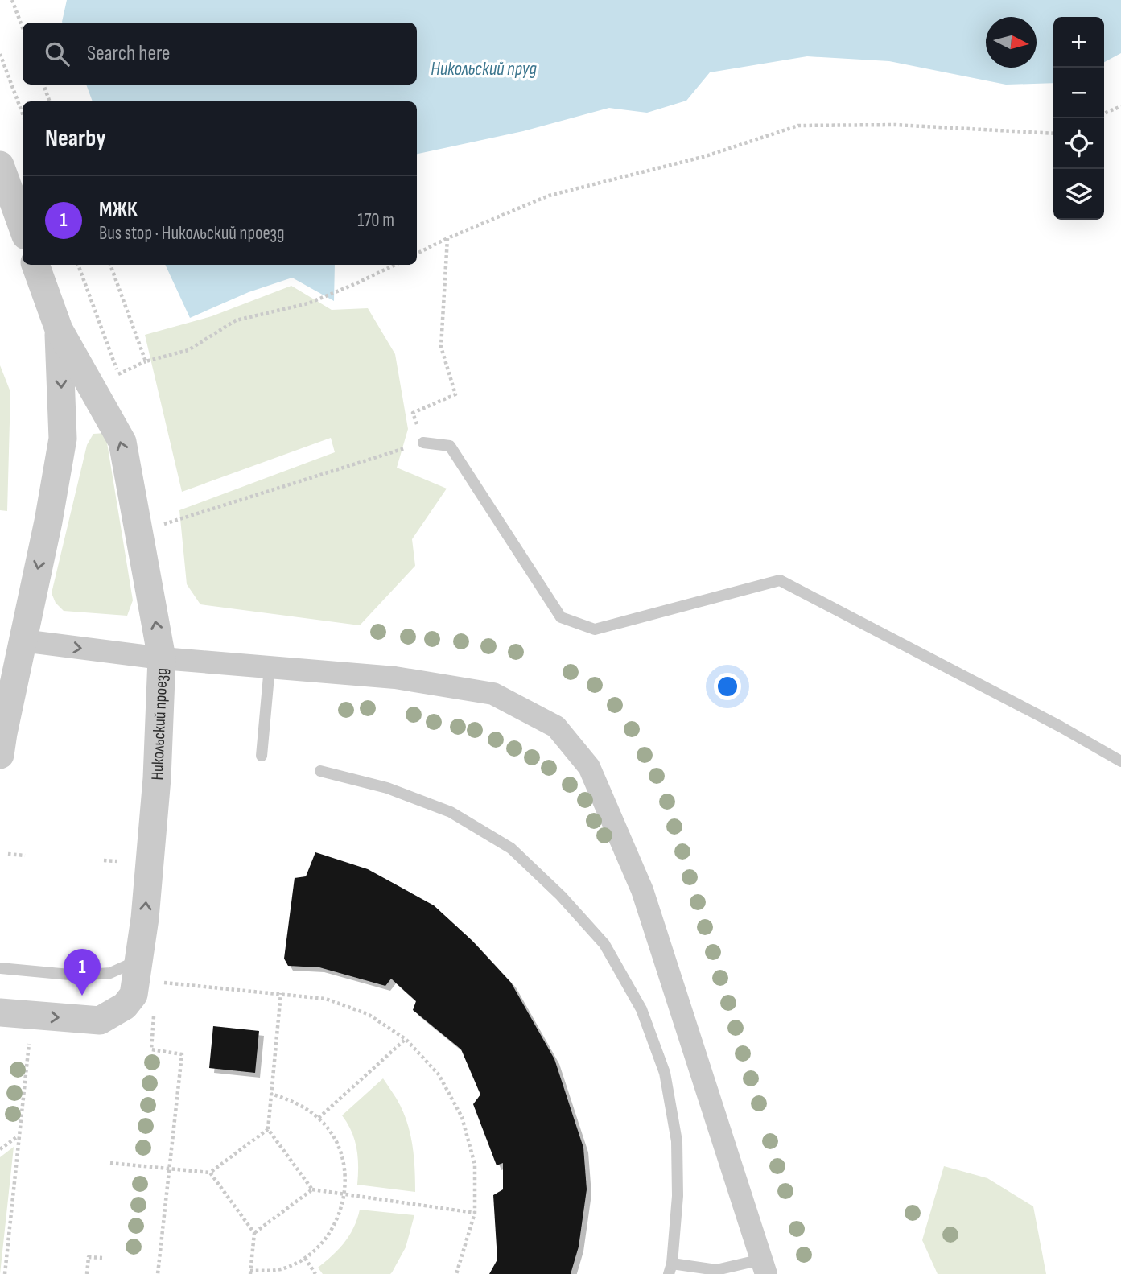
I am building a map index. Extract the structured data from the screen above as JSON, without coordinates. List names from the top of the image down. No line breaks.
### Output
{"streets":{"street":["Никольский проезд"]},"water":["Никольский пруд"],"north":"right","page":{"map_buttons":["+","−"],"search":"Search here","heading":"Nearby","list":[{"mark":"1","name":"МЖК","note":"Bus stop · Никольский проезд","value":"170 m"}],"pins":"1"}}
